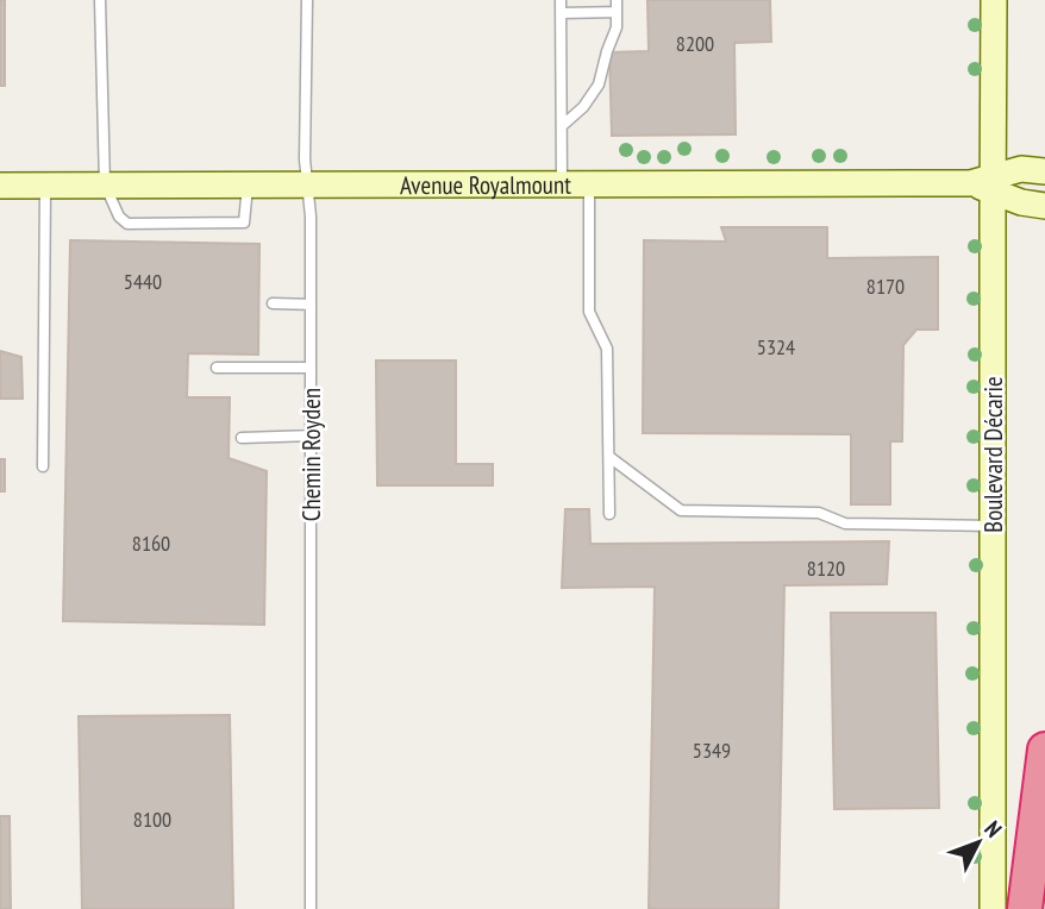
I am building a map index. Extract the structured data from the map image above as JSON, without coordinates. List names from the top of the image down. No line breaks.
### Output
{"streets":{"street":["Avenue Royalmount","Boulevard Décarie"],"lane":["Chemin Royden"]},"crossings":[["Avenue Royalmount","Chemin Royden"],["Avenue Royalmount","Boulevard Décarie"]],"house_numbers":["8200","5440","8170","5324","8160","8120","5349","8100"],"north":"top right"}
